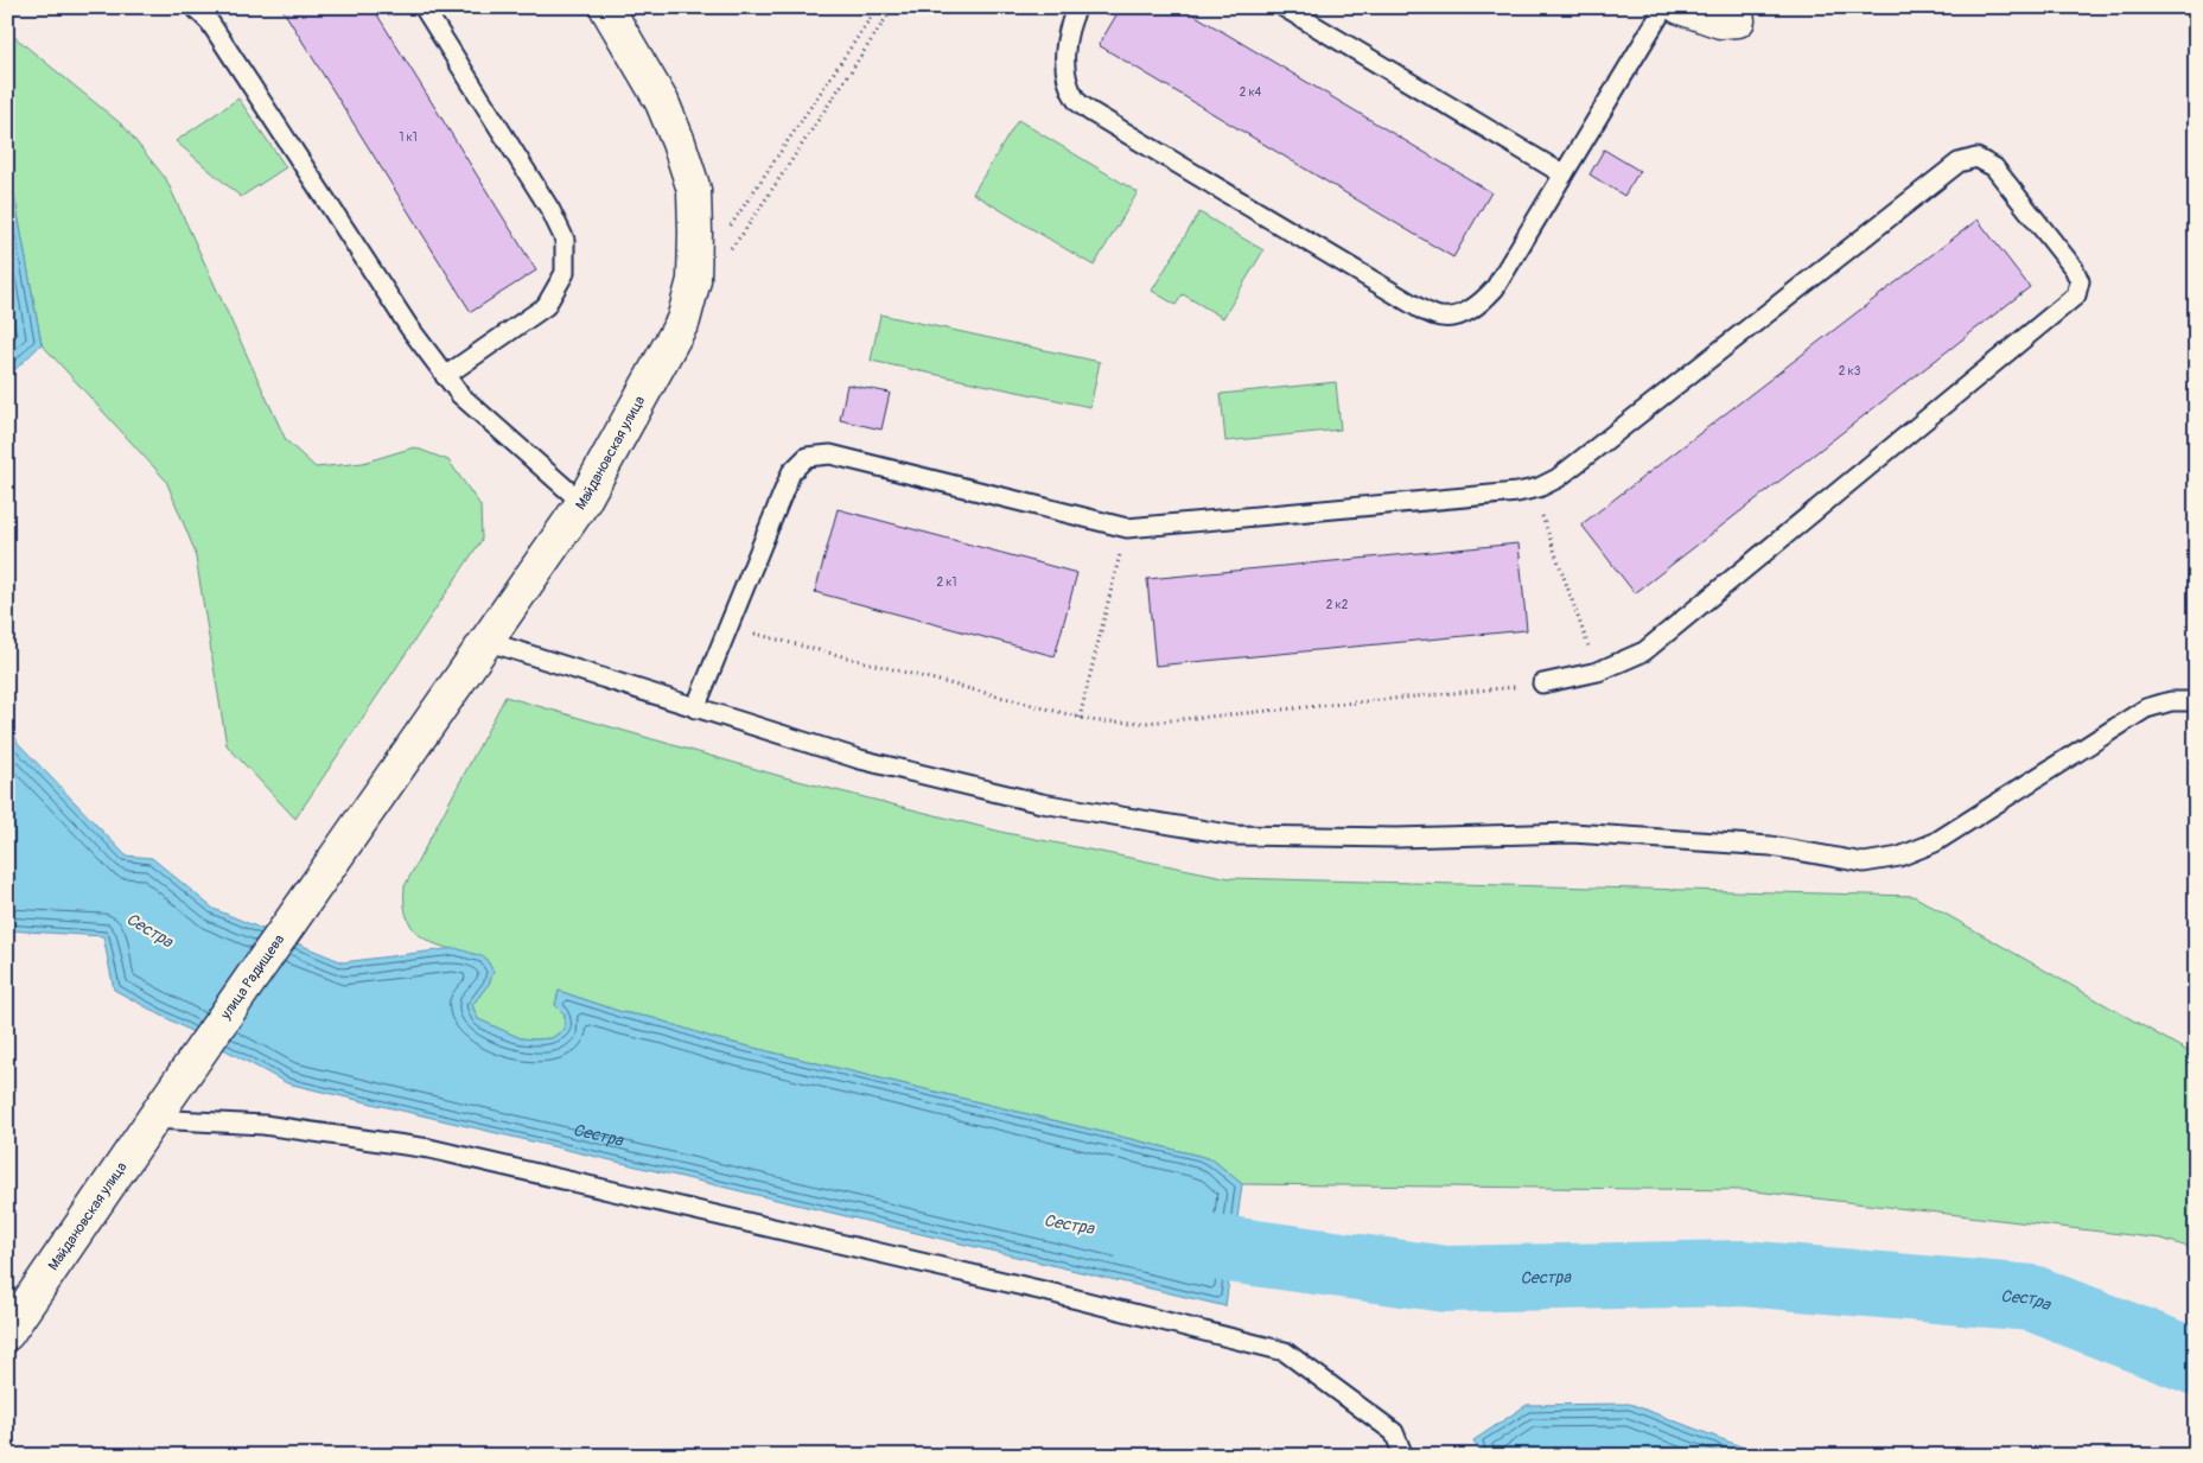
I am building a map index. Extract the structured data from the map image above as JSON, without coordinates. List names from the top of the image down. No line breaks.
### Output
{"streets":{"street":["Майдановская улица","улица Радищева"]},"crossings":[["Майдановская улица","улица Радищева"]],"water":["Сестра"],"house_numbers":["2 к4","1 к1","2 к3","2 к1","2 к2"]}
